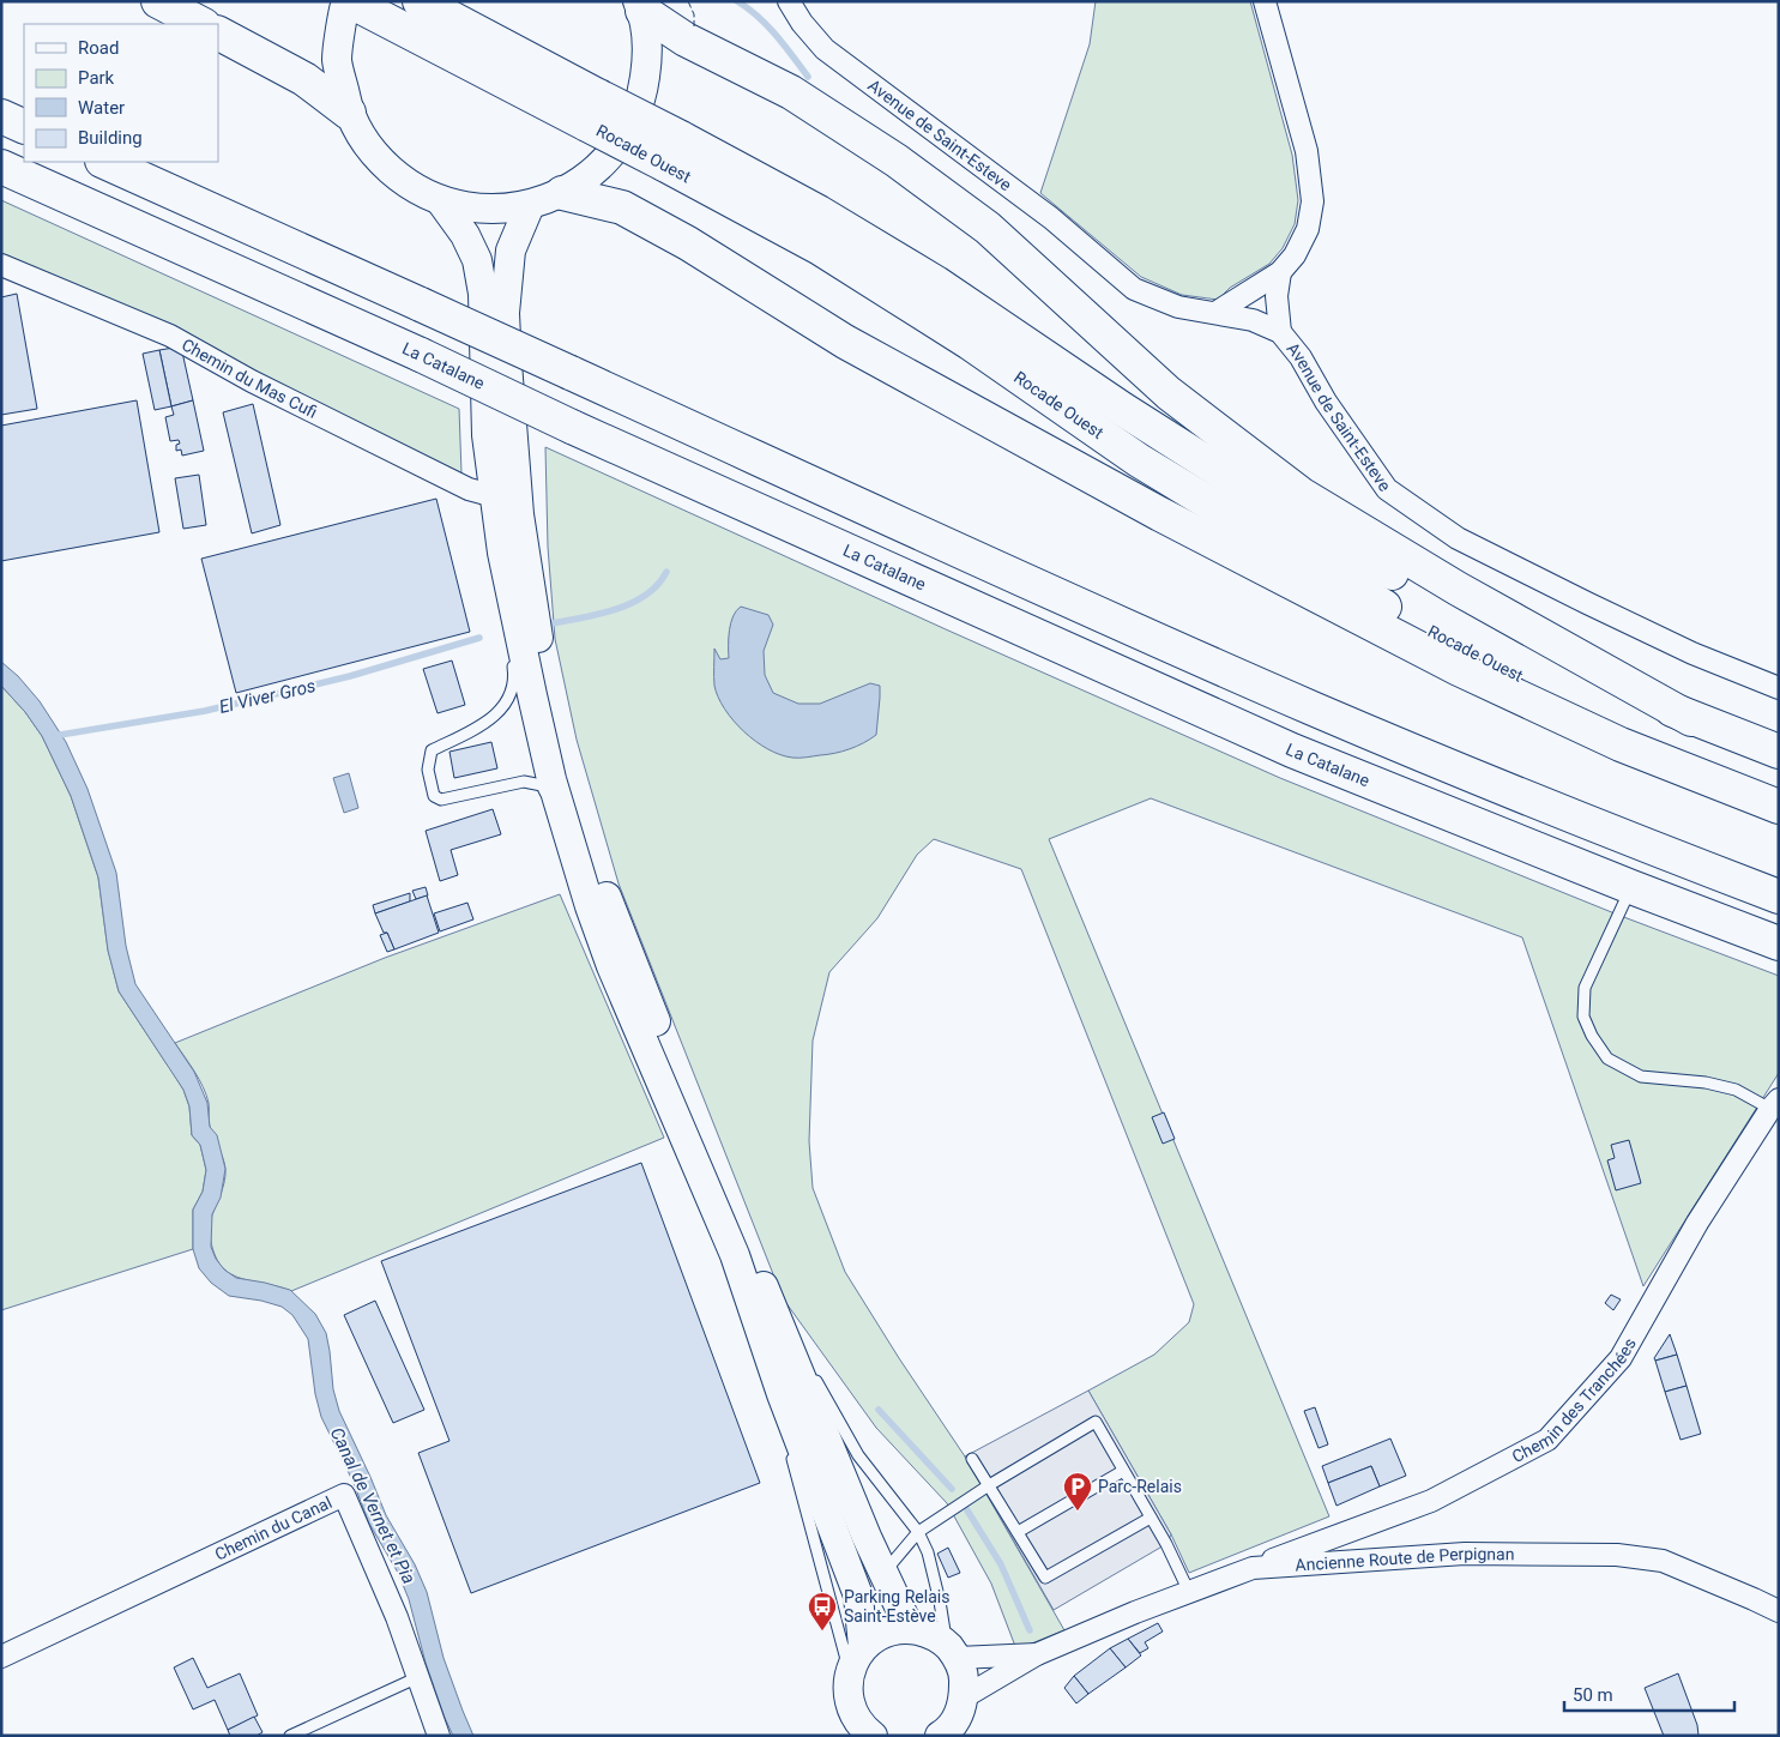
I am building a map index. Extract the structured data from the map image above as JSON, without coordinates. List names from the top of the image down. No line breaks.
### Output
{"streets":{"highway":["Rocade Ouest","La Catalane"],"street":["Avenue de Saint-Esteve","Chemin du Mas Cufi","Chemin des Tranchées","Chemin du Canal","Ancienne Route de Perpignan"]},"crossings":[["Chemin des Tranchées","Ancienne Route de Perpignan"]],"water":["El Viver Gros","Canal de Vernet et Pia"],"places":{"parking":["Parc-Relais"],"bus stop":["Parking Relais Saint-Estève"]},"legend":["Road","Park","Water","Building"],"scale_bar":"50 m"}
